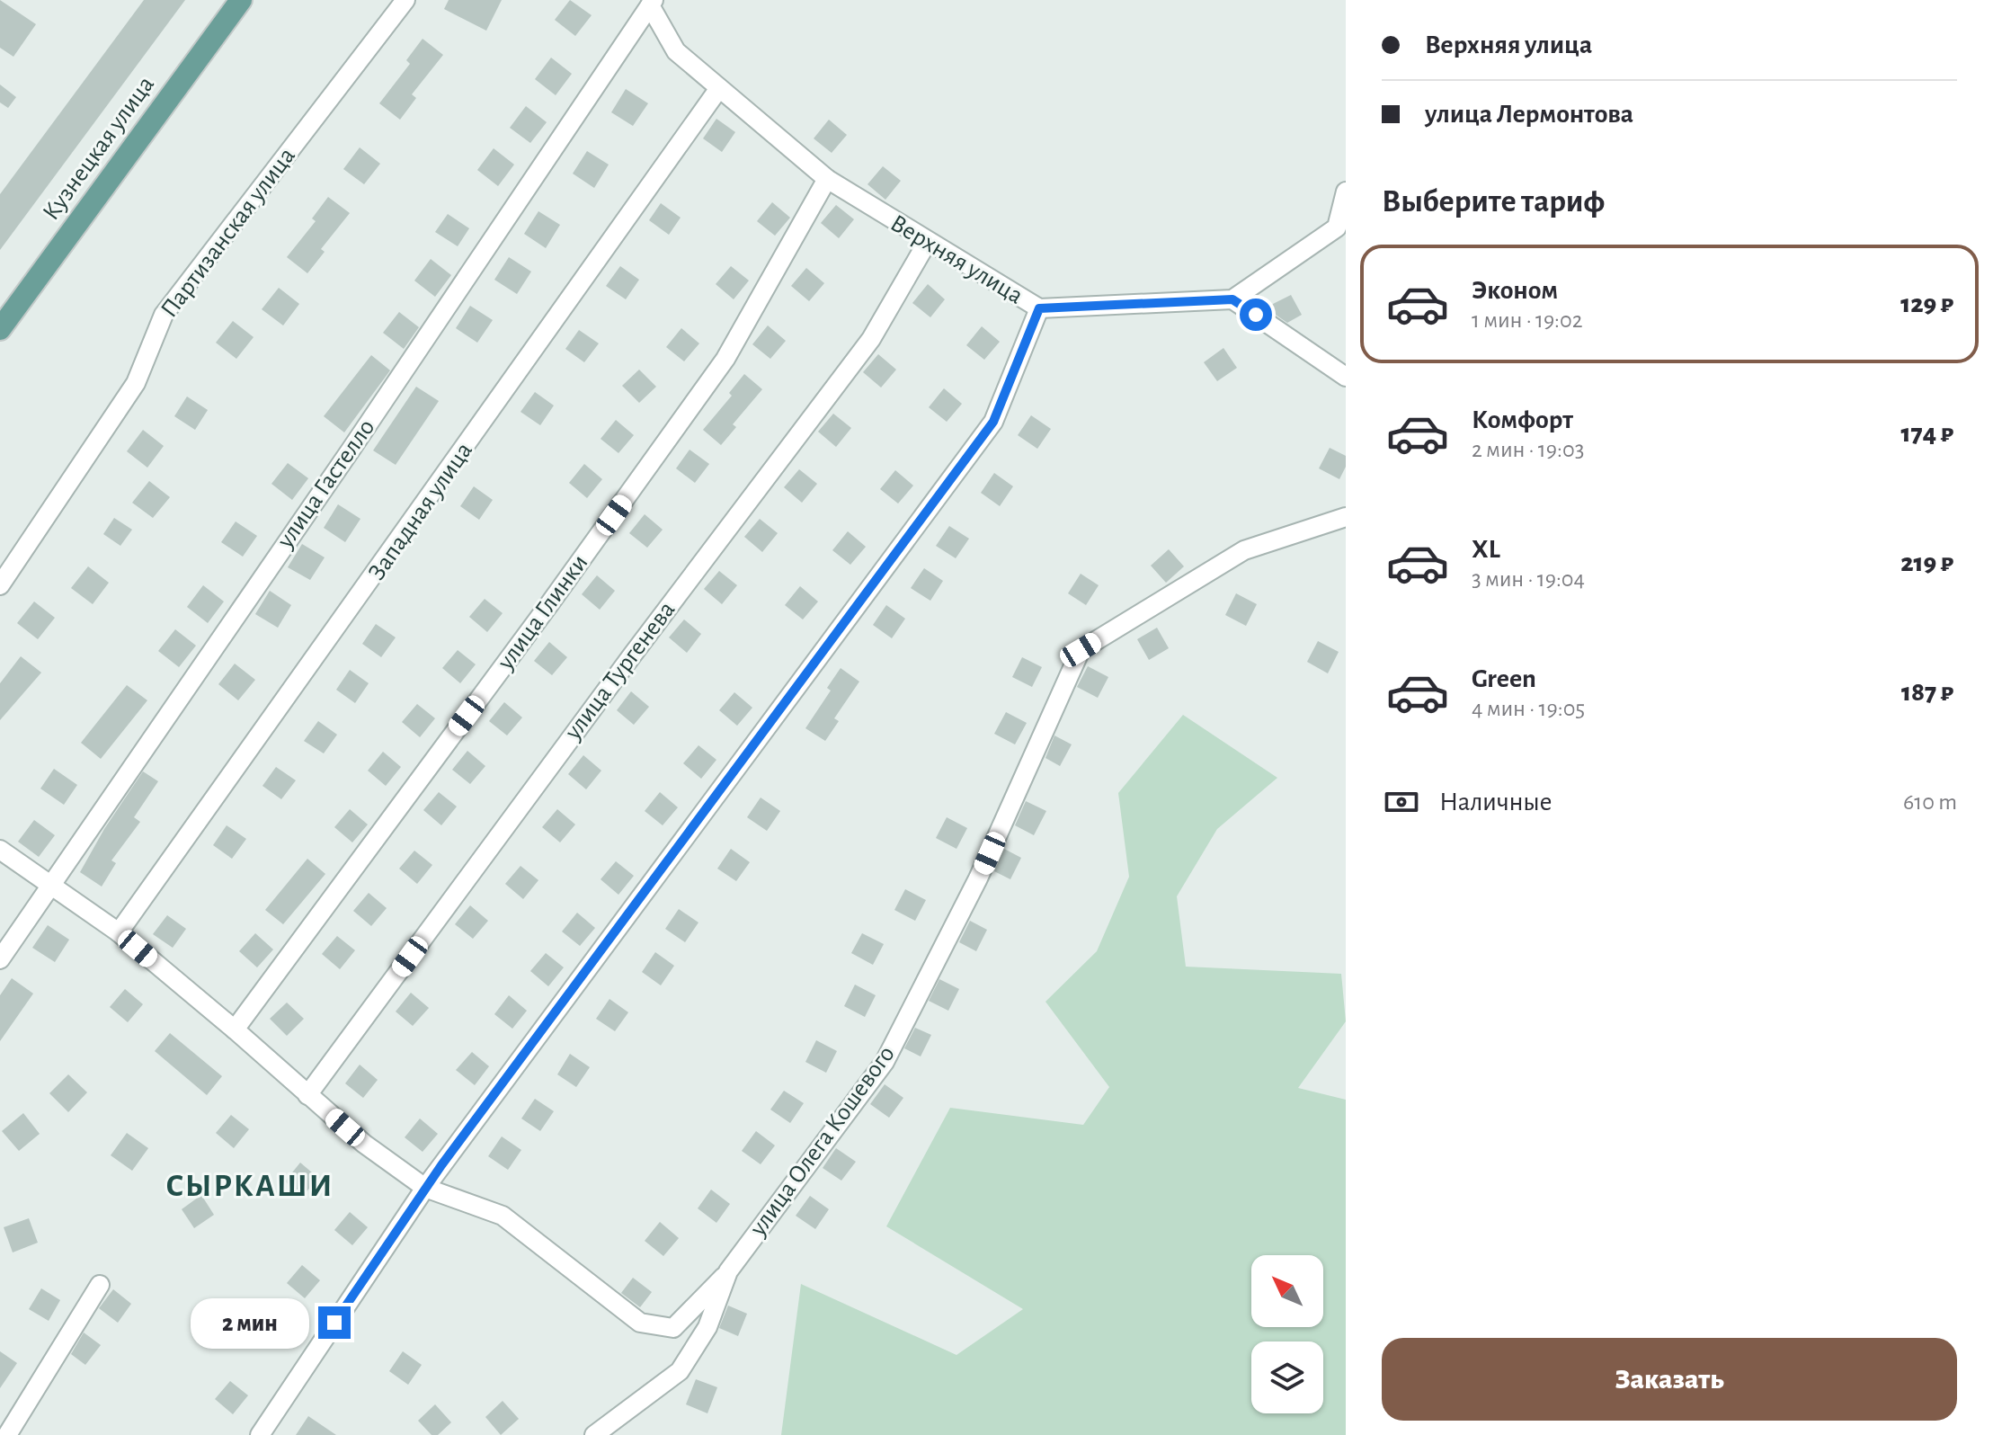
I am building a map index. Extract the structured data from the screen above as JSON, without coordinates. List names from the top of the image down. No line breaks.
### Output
{"streets":{"main road":["Кузнецкая улица"],"street":["Партизанская улица","Верхняя улица","улица Гастелло","Западная улица","улица Глинки","улица Тургенева","улица Олега Кошевого"]},"crossings":[["Верхняя улица","улица Гастелло"],["Верхняя улица","Западная улица"],["Верхняя улица","улица Глинки"],["Верхняя улица","улица Тургенева"]],"districts":["СЫРКАШИ"],"north":"top left","page":{"banner":["Верхняя улица","улица Лермонтова"],"heading":"Выберите тариф","list":[{"name":"Эконом","note":"1 мин · 19:02","value":"129 ₽"},{"name":"Комфорт","note":"2 мин · 19:03","value":"174 ₽"},{"name":"XL","note":"3 мин · 19:04","value":"219 ₽"},{"name":"Green","note":"4 мин · 19:05","value":"187 ₽"}],"pay":["Наличные","610 m"],"bubble":"2 мин","buttons":"Заказать"}}
